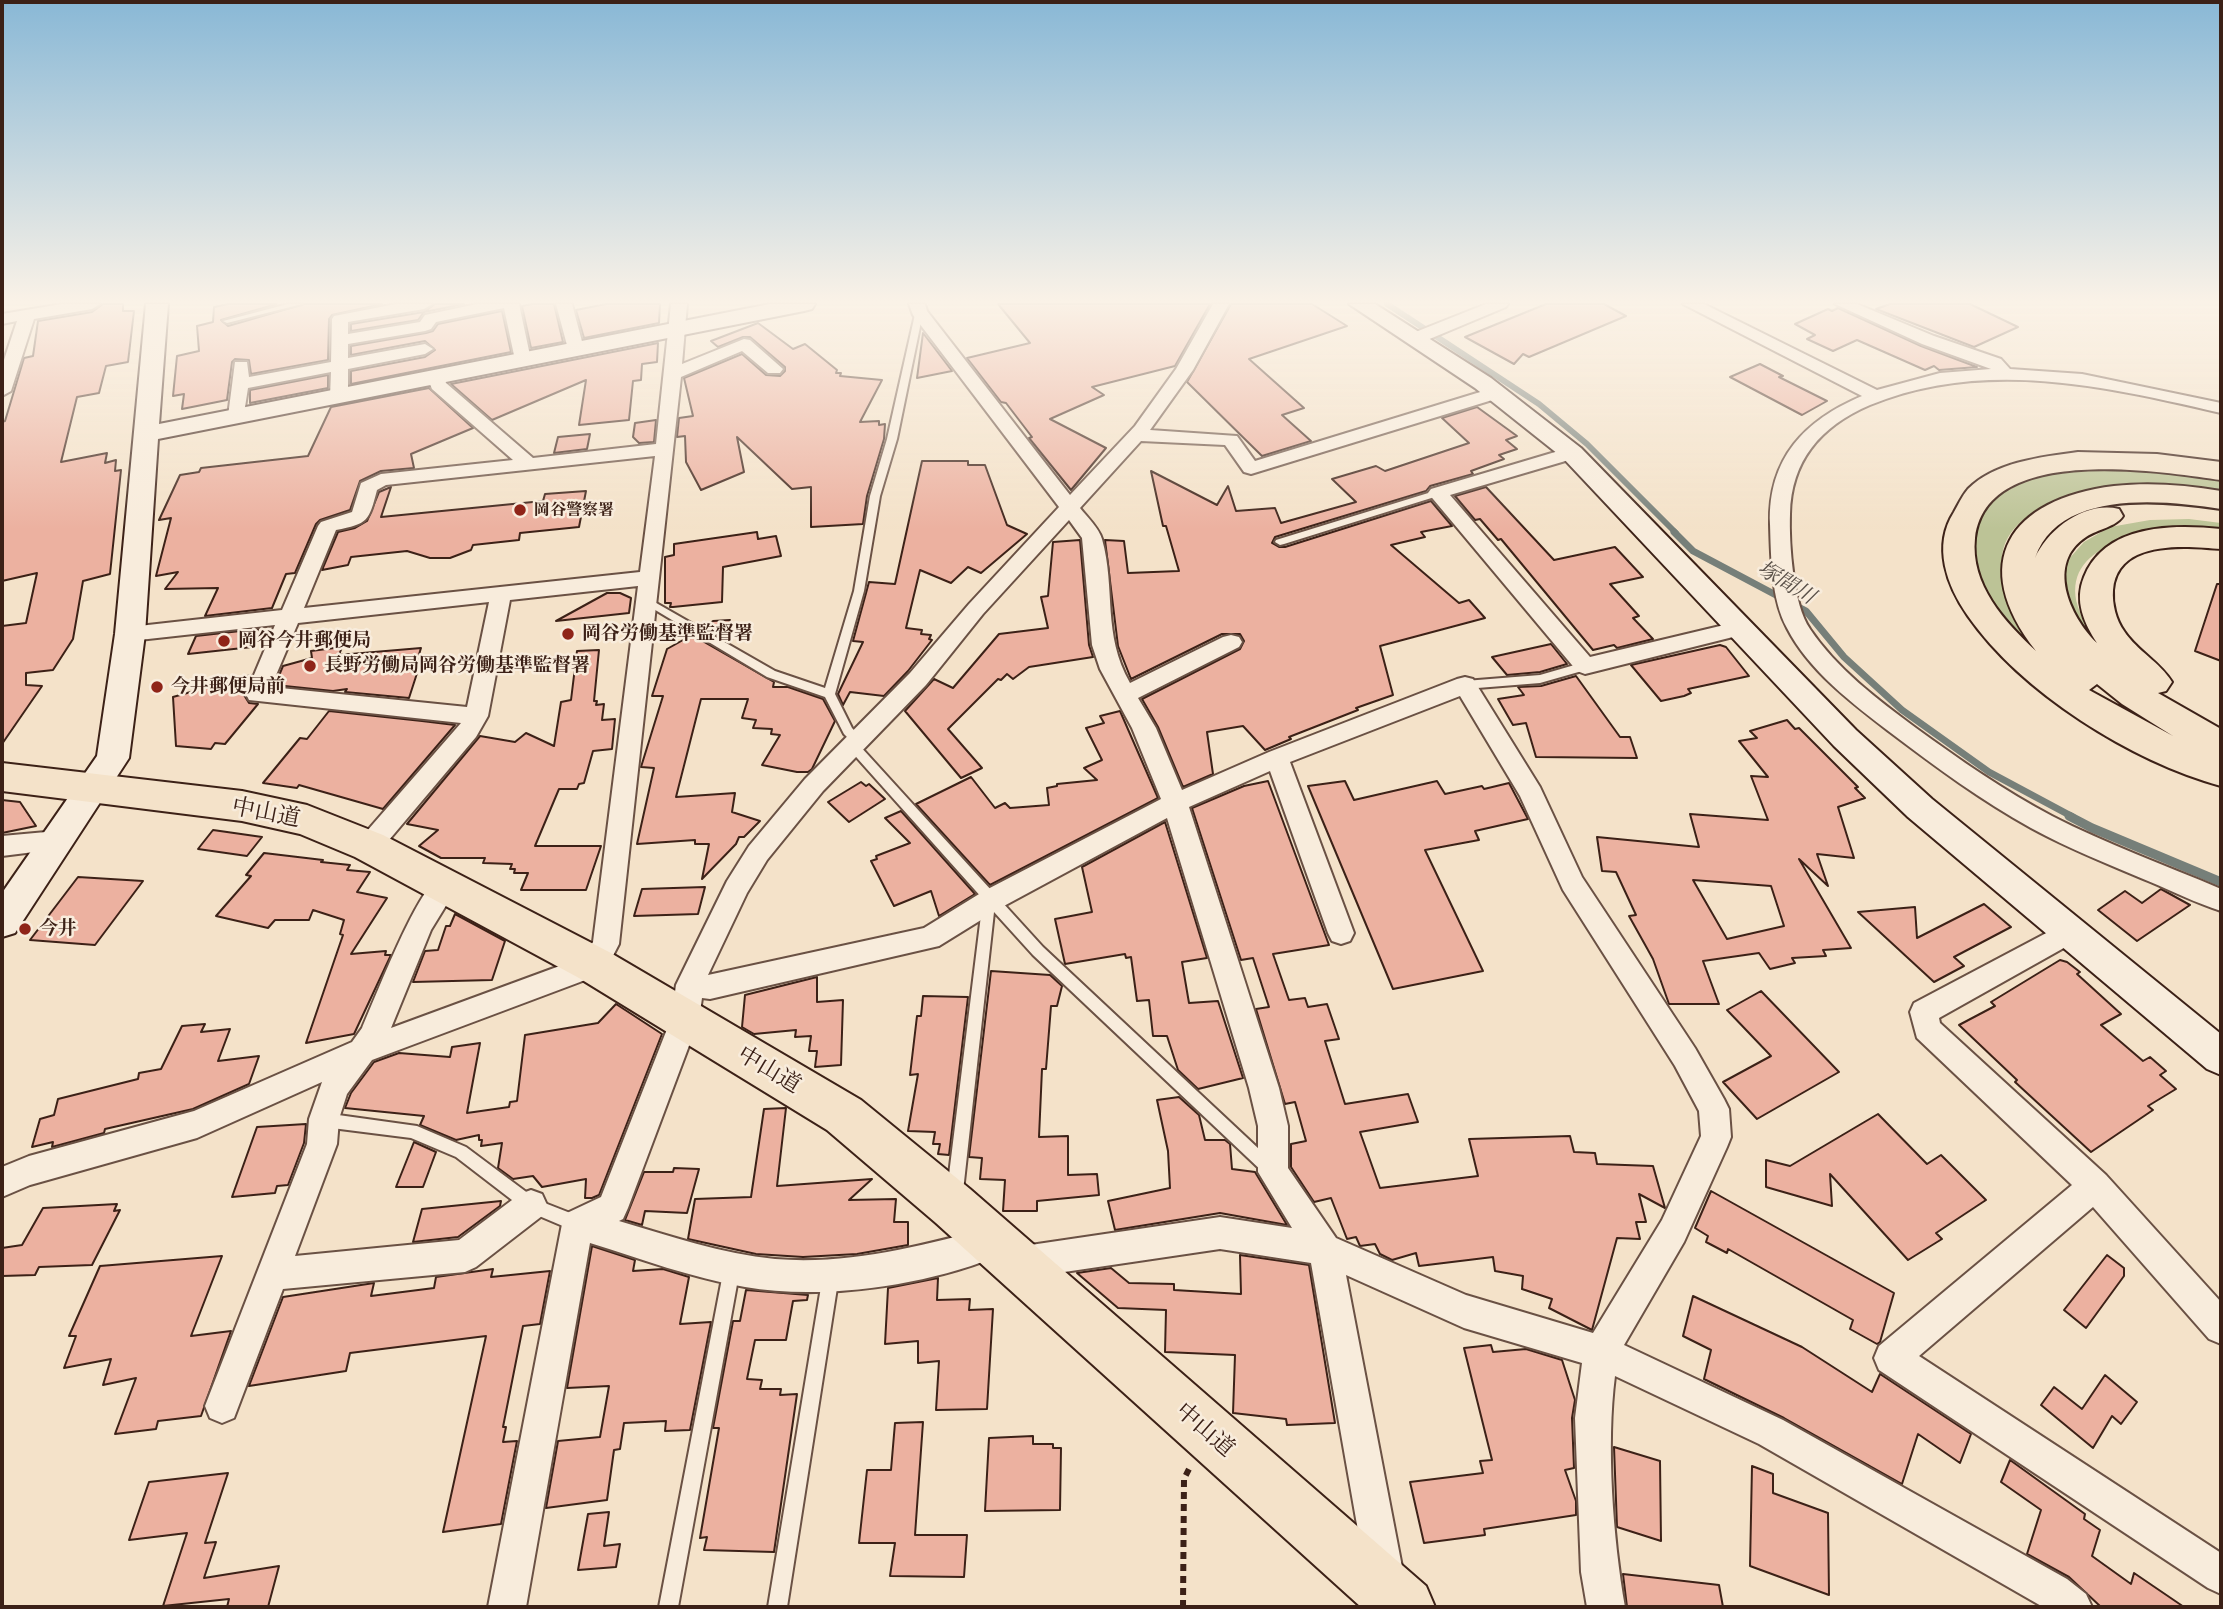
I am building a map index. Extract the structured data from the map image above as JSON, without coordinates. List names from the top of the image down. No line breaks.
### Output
{"streets":{"highway":["中山道"]},"water":["塚間川"],"places":["岡谷警察署","岡谷労働基準監督署","岡谷今井郵便局","長野労働局岡谷労働基準監督署","今井郵便局前","今井"]}
